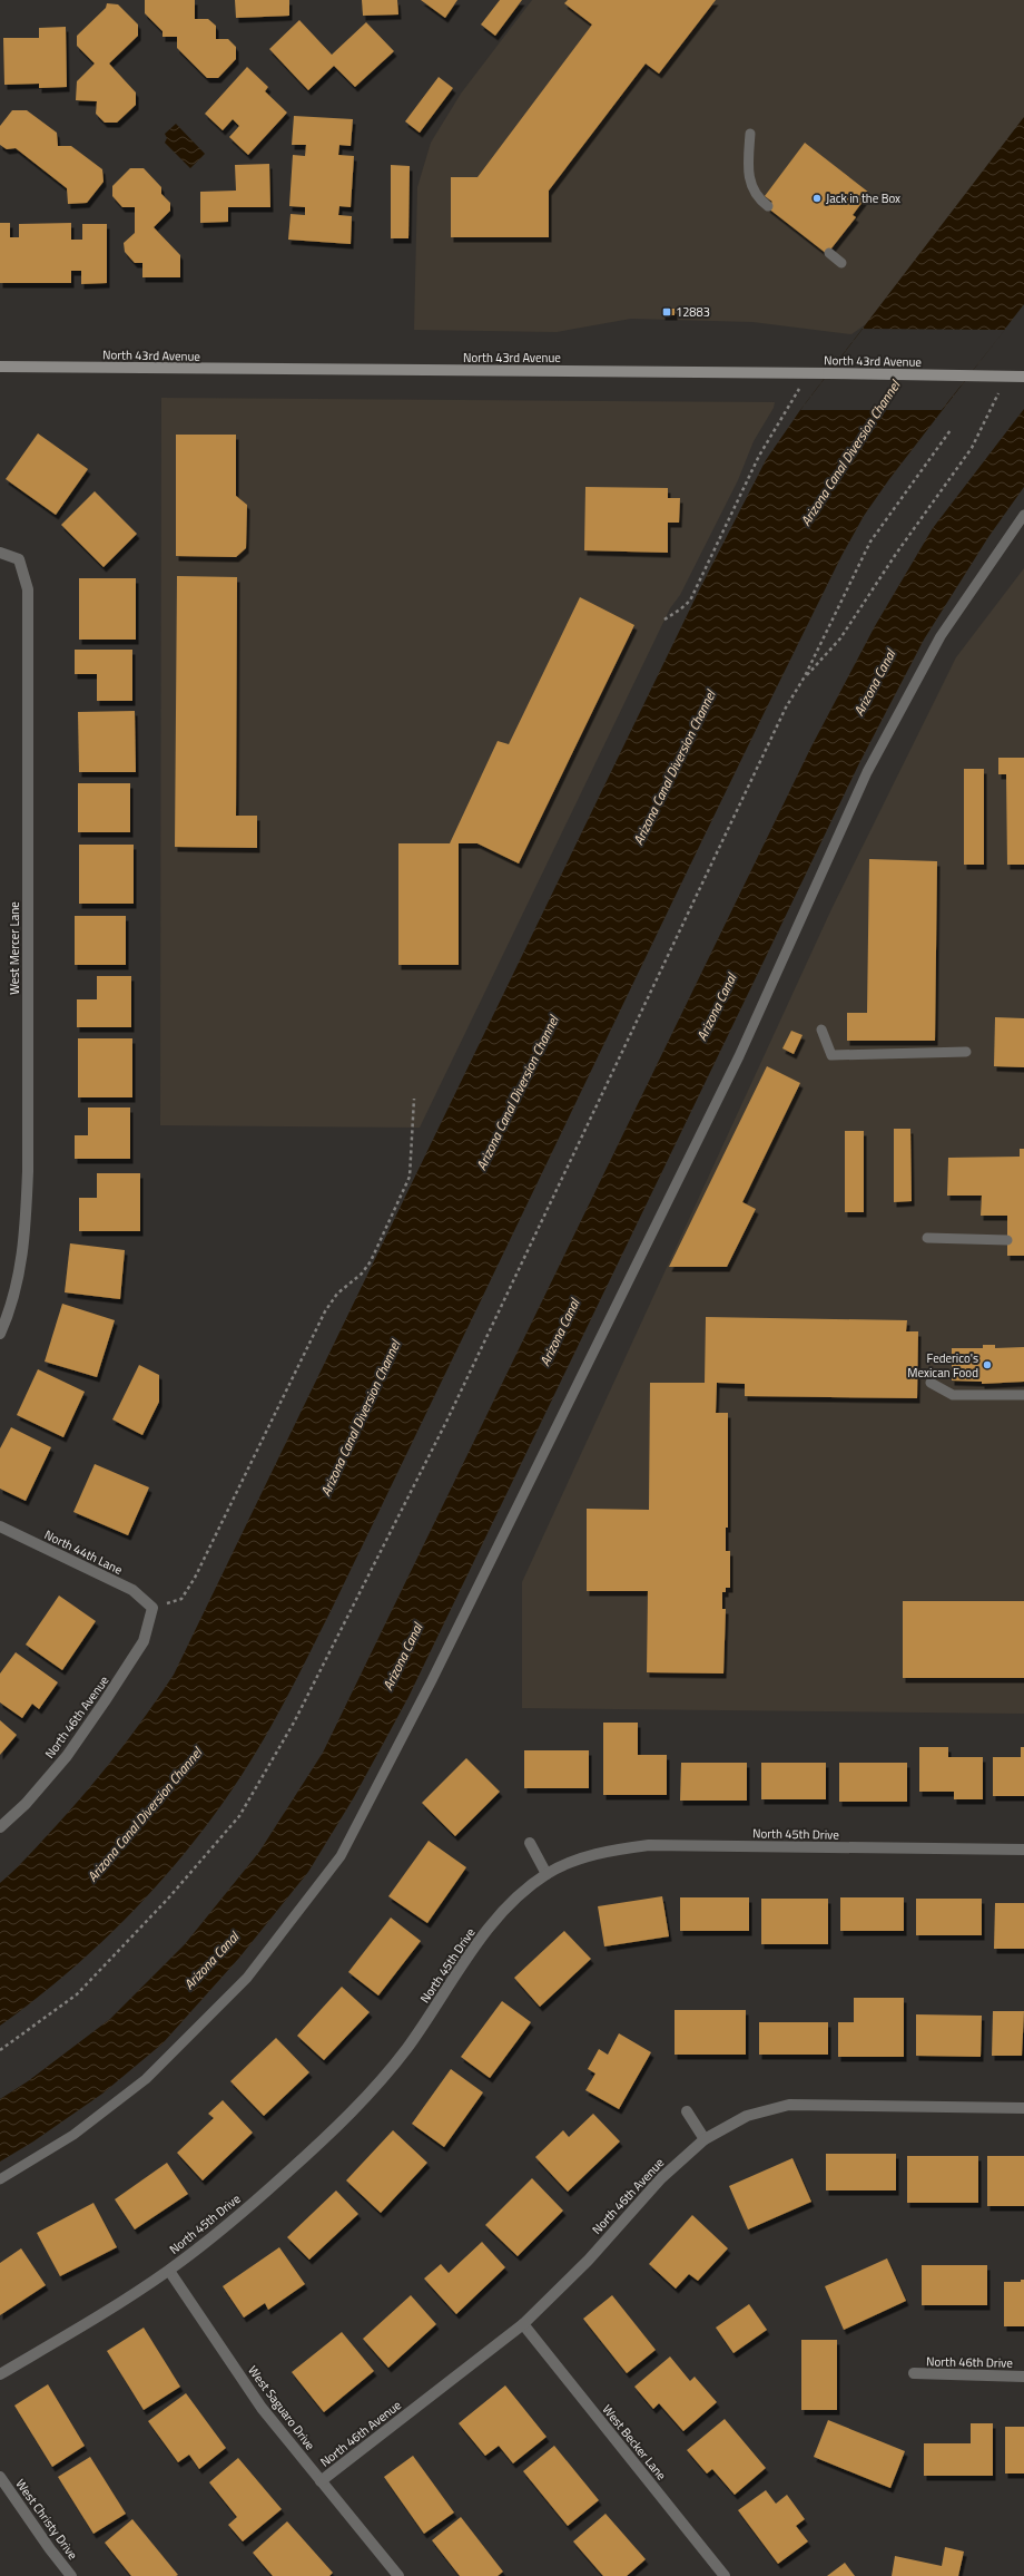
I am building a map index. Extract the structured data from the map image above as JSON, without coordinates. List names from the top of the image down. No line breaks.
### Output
{"streets":{"main road":["North 43rd Avenue"],"street":["West Mercer Lane","North 44th Lane","North 46th Avenue","North 45th Drive","North 46th Drive","West Saguaro Drive","West Becker Lane","West Christy Drive"]},"crossings":[["North 44th Lane","North 46th Avenue"],["North 46th Avenue","West Saguaro Drive"],["North 46th Avenue","West Becker Lane"],["North 45th Drive","West Saguaro Drive"]],"water":["Arizona Canal Diversion Channel","Arizona Canal"],"places":{"other":["Jack in the Box","Federico's Mexican Food"],"transit":["12883"]}}
